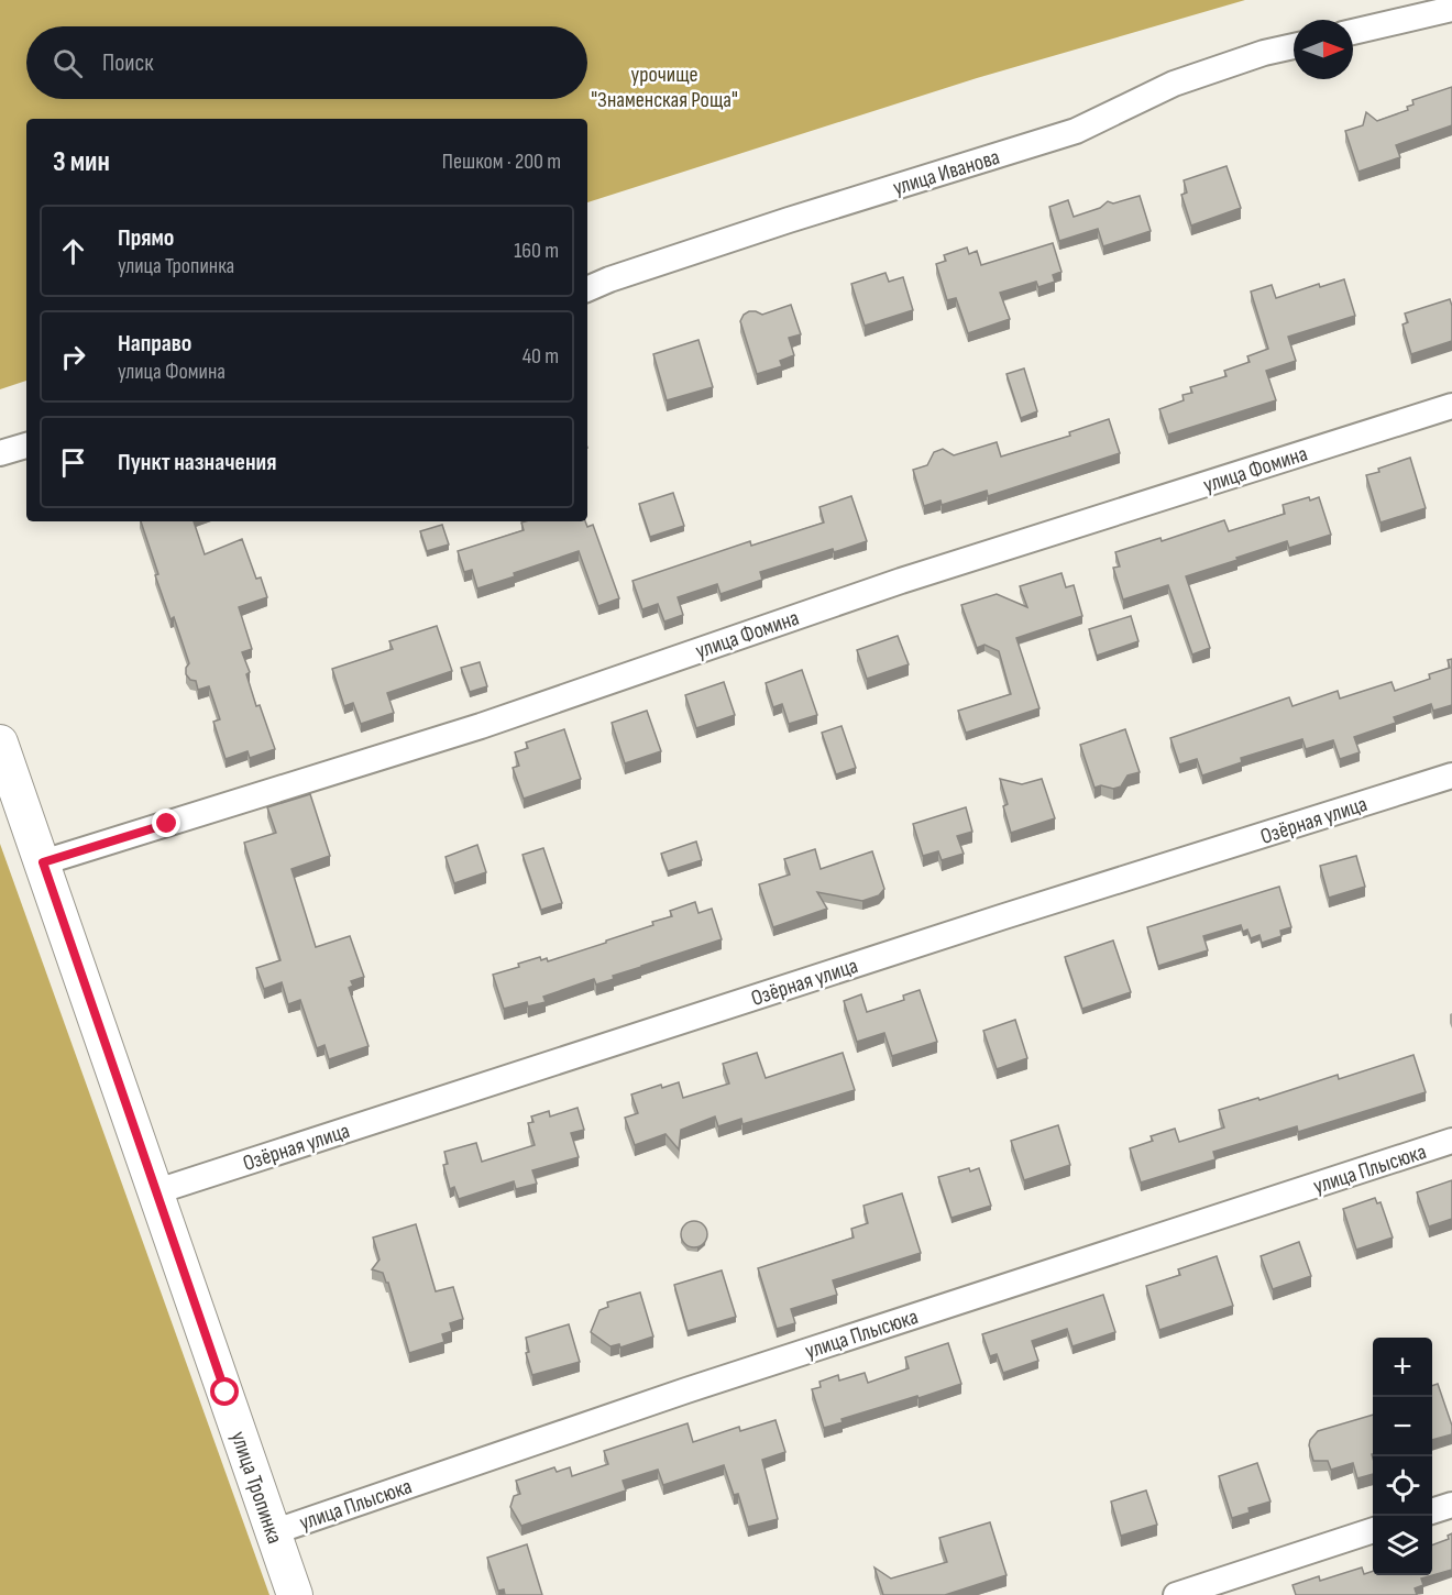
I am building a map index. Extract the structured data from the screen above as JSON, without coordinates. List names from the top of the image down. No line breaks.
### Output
{"streets":{"main road":["улица Тропинка"],"street":["улица Иванова","улица Фомина","Озёрная улица","улица Плысюка"]},"crossings":[["улица Фомина","улица Тропинка"],["Озёрная улица","улица Тропинка"],["улица Плысюка","улица Тропинка"]],"parks":["урочище \"Знаменская Роща\""],"north":"right","page":{"search":"Поиск","heading":["3 мин","Пешком · 200 m"],"list":[["Прямо","улица Тропинка","160 m"],["Направо","улица Фомина","40 m"],"Пункт назначения"],"map_buttons":["+","−"]}}
